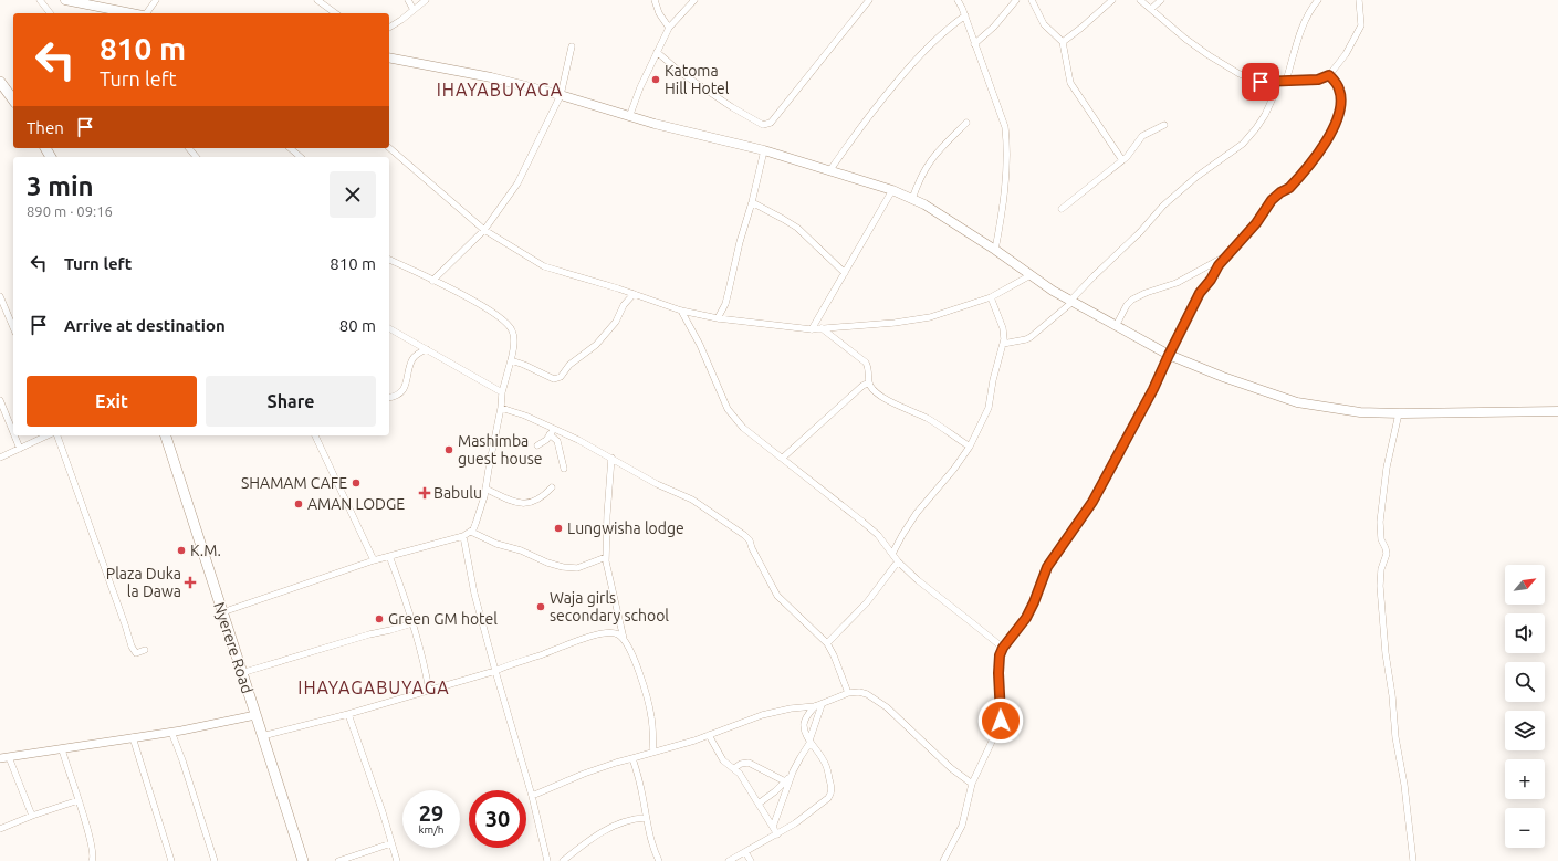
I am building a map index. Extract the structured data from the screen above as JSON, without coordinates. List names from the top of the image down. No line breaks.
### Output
{"streets":{"highway":["Nyerere Road"]},"districts":["IHAYABUYAGA","IHAYAGABUYAGA"],"places":{"other":["Katoma Hill Hotel","Mashimba guest house","SHAMAM CAFE","AMAN LODGE","Lungwisha lodge","K.M.","Waja girls secondary school","Green GM hotel"],"health":["Babulu","Plaza Duka la Dawa"]},"north":"top right","page":{"turn":["810 m","Turn left"],"then":"Then","heading":["3 min","890 m · 09:16"],"list":[{"name":"Turn left","value":"810 m"},{"name":"Arrive at destination","value":"80 m"}],"buttons":["Exit","Share"],"map_buttons":["+","−"],"speed":"29 km/h","limit":"30"}}
